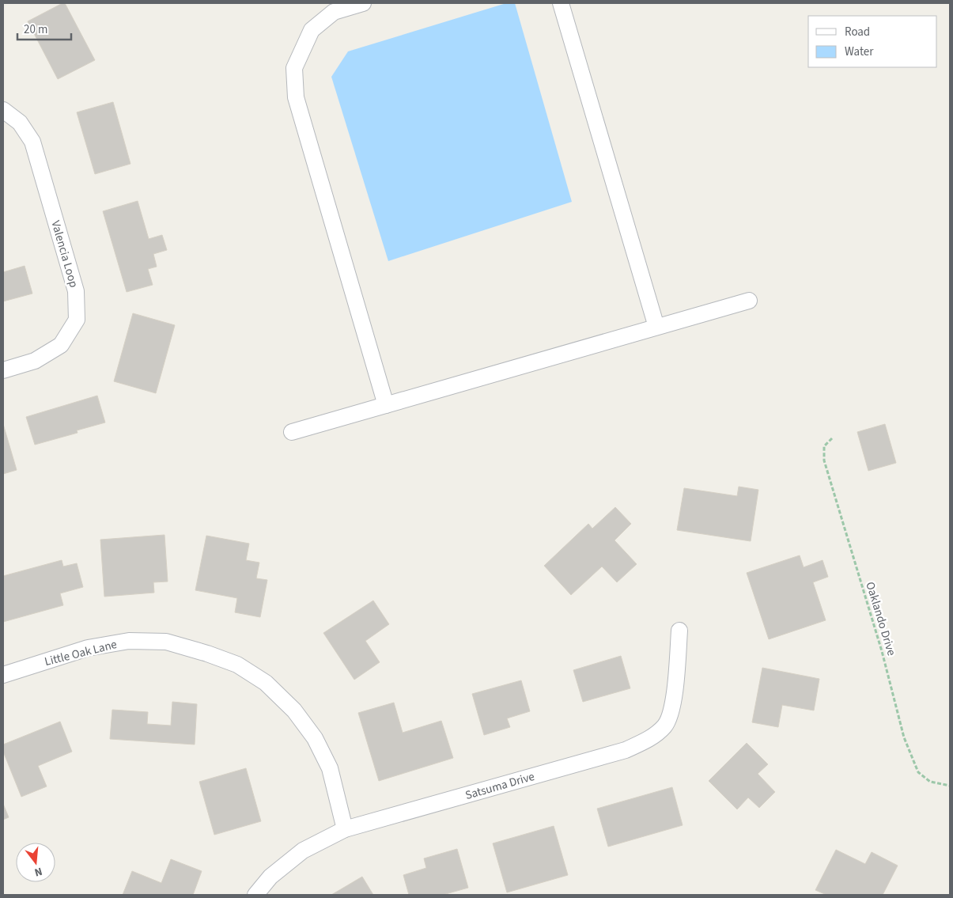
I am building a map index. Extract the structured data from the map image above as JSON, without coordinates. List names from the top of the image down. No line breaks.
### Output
{"streets":{"street":["Valencia Loop","Little Oak Lane","Satsuma Drive"],"path":["Oaklando Drive"]},"crossings":[["Little Oak Lane","Satsuma Drive"]],"legend":["Road","Water"],"scale_bar":"20 m","north":"bottom"}
